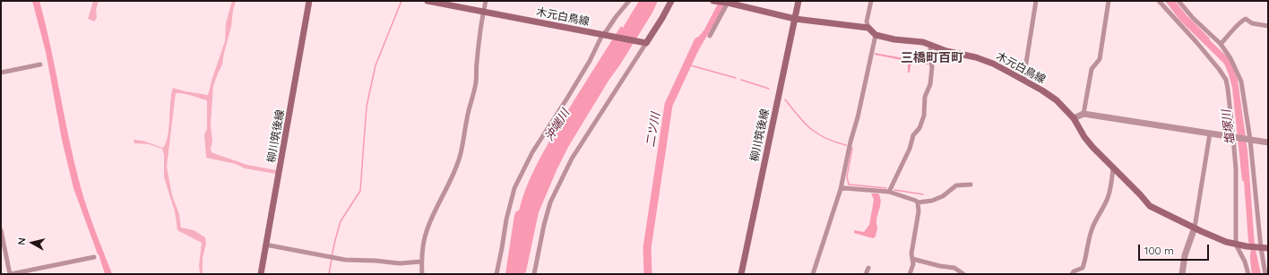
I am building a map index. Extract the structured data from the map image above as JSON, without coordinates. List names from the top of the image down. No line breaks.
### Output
{"streets":{"main road":["木元白鳥線","柳川筑後線"]},"districts":["三橋町百町"],"water":["沖端川","塩塚川","二ツ川"],"scale_bar":"100 m","north":"left"}
